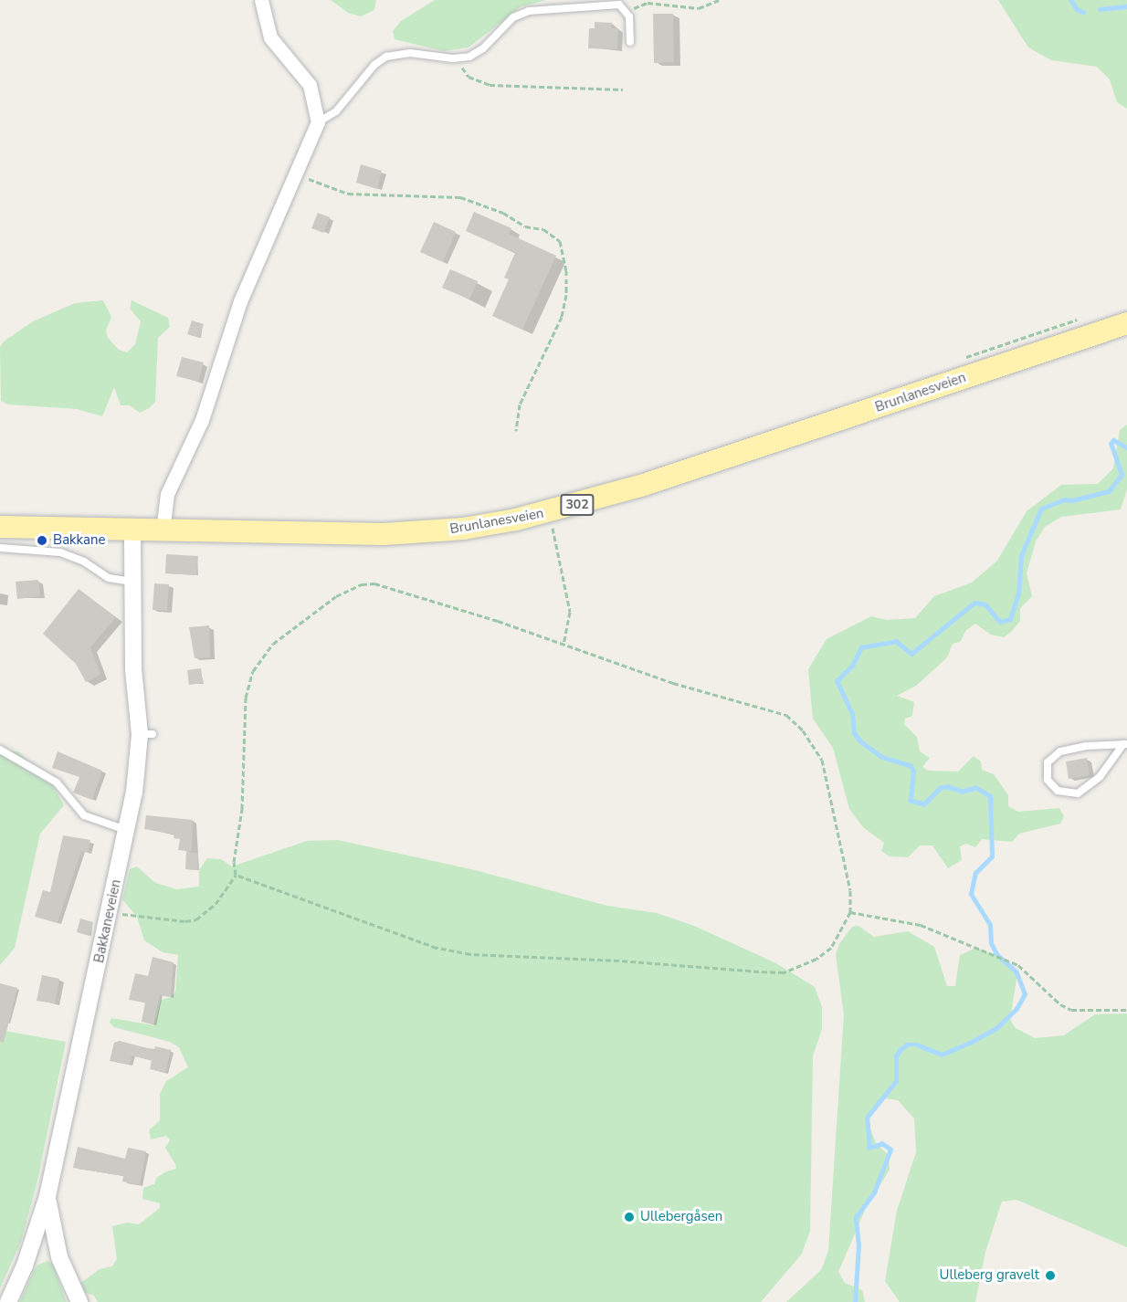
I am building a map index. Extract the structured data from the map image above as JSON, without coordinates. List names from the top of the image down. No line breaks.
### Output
{"streets":{"main road":["Brunlanesveien","302"],"street":["Bakkaneveien"]},"crossings":[["Brunlanesveien","Bakkaneveien"]],"places":["Bakkane","Ullebergåsen","Ulleberg gravelt"]}
